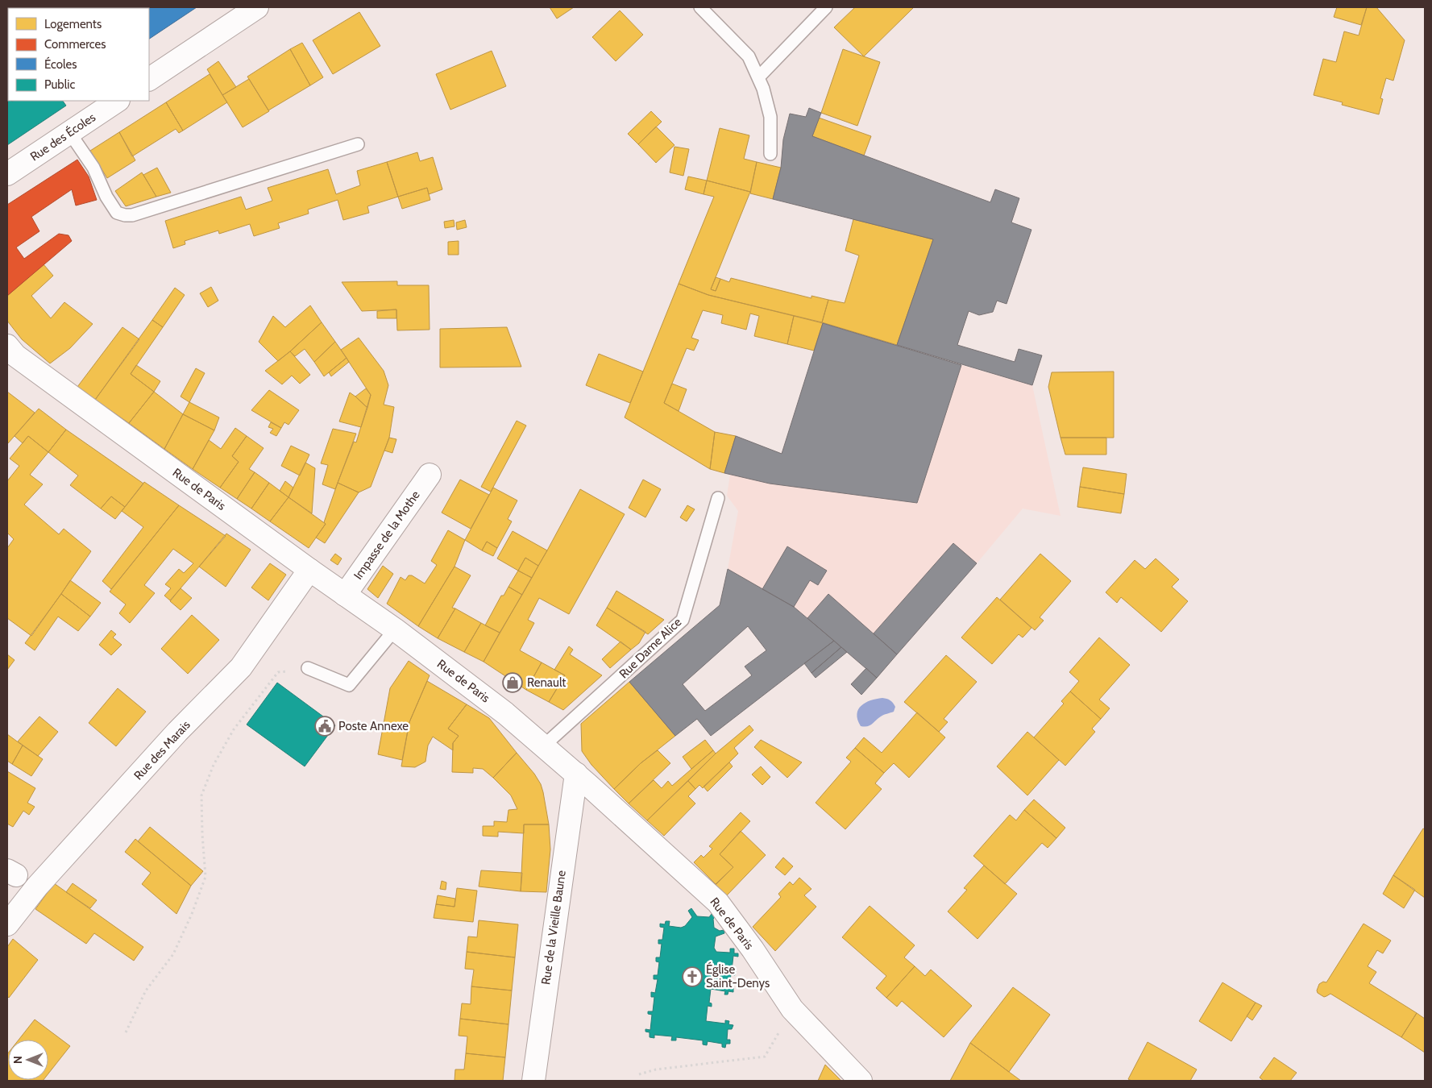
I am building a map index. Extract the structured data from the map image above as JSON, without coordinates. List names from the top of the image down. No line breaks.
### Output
{"streets":{"street":["Rue des Écoles","Rue de Paris","Impasse de la Mothe","Rue des Marais","Rue de la Vieille Baune"],"lane":["Rue Dame Alice"]},"crossings":[["Rue de Paris","Impasse de la Mothe"],["Rue de Paris","Rue Dame Alice"],["Rue de Paris","Rue des Marais"],["Rue de Paris","Rue de la Vieille Baune"]],"places":{"shop":["Renault"],"public building":["Poste Annexe"],"church":["Église Saint-Denys"]},"legend":["Logements","Commerces","Écoles","Public"],"north":"left"}
